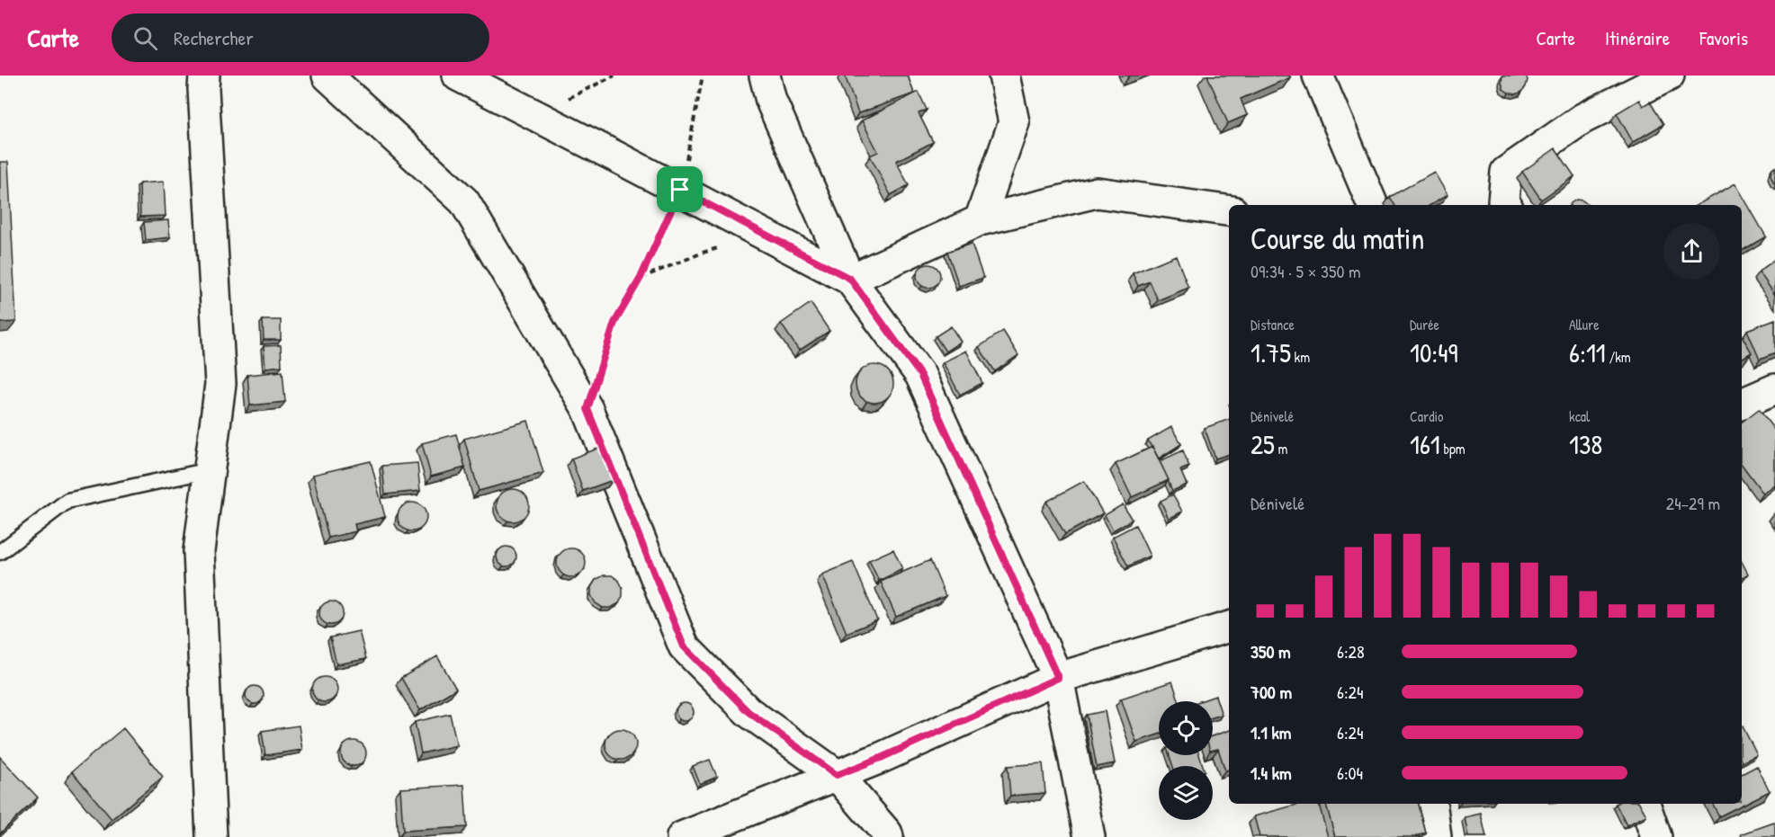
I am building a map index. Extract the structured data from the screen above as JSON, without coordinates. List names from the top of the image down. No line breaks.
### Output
{"page":{"header":"Carte","search":"Rechercher","nav":["Carte","Itinéraire","Favoris"],"heading":["Course du matin","09:34 · 5 × 350 m"],"stats":[["Distance","1.75 km"],["Durée","10:49"],["Allure","6:11 /km"],["Dénivelé","25 m"],["Cardio","161 bpm"],["kcal","138"]],"chart":["Dénivelé","24–29 m"],"list":[{"name":"350 m","note":"6:28"},{"name":"700 m","note":"6:24"},{"name":"1.1 km","note":"6:24"},{"name":"1.4 km","note":"6:04"}]}}
